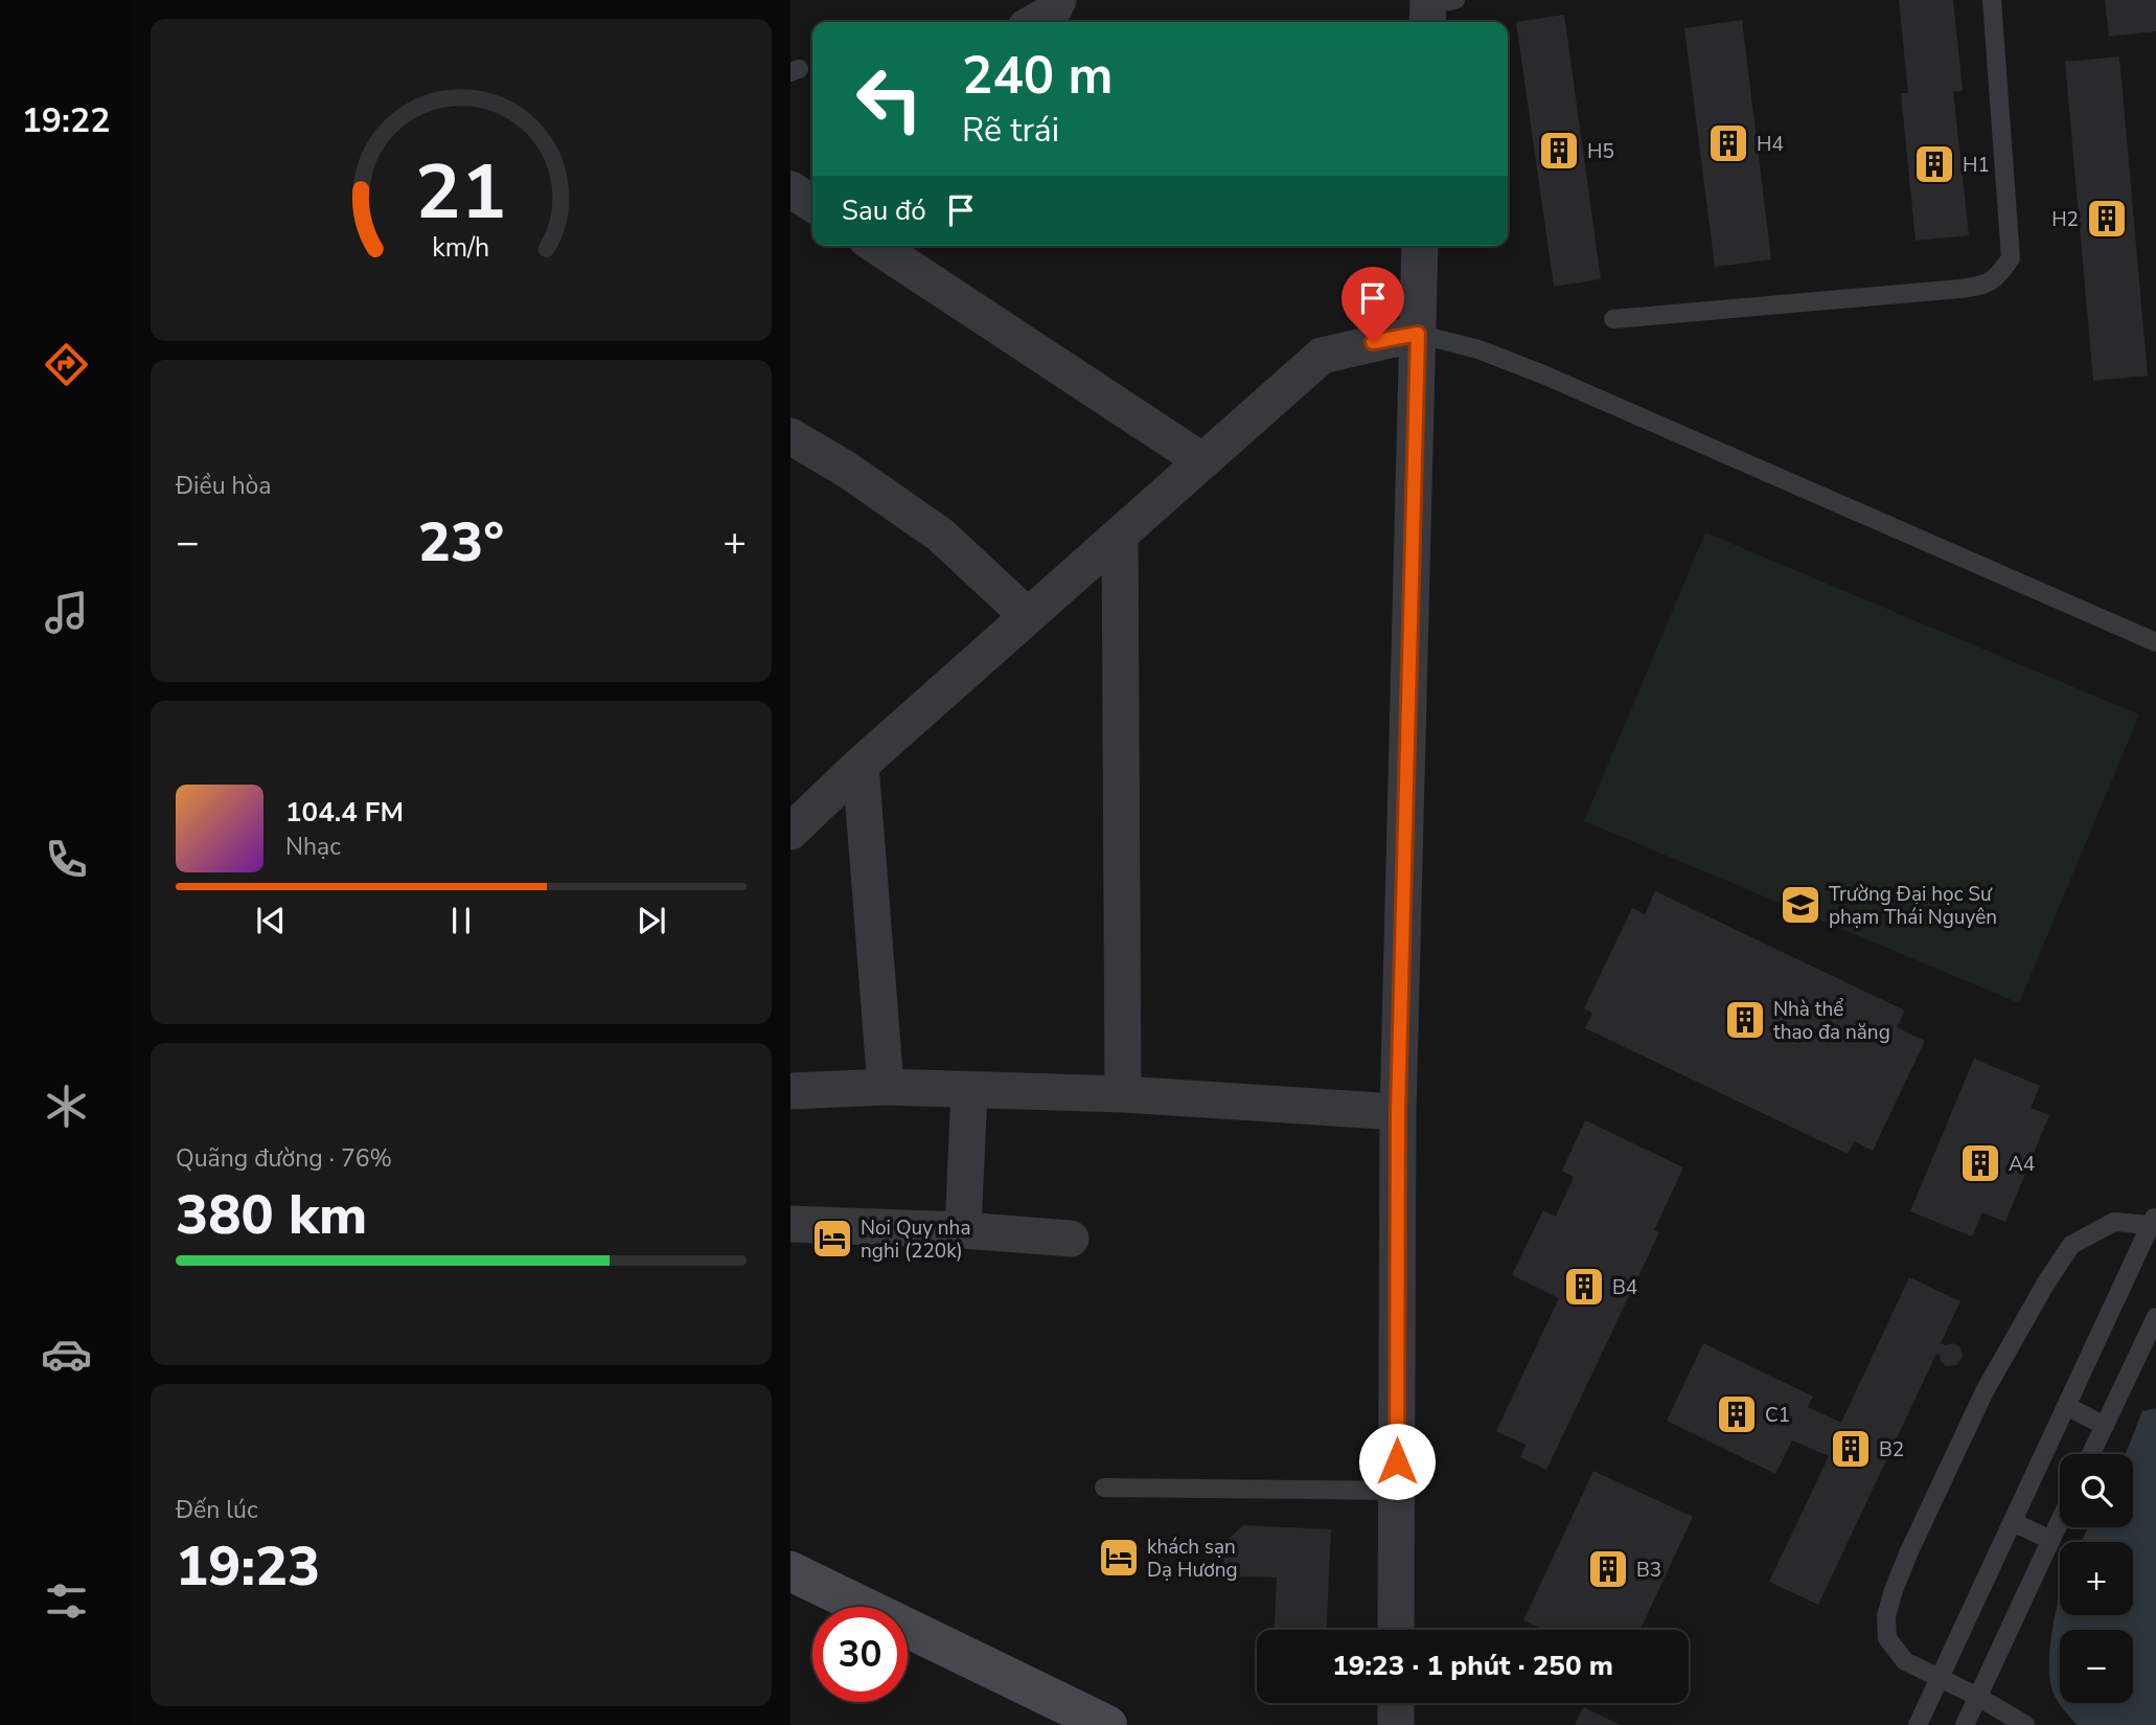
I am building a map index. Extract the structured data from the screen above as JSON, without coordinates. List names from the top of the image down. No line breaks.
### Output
{"places":{"building":["H4","H5","H1","H2","Nhà thể thao đa năng","A4","B4","C1","B2","B3"],"school or university":["Trường Đại học Sư phạm Thái Nguyên"],"hotel":["Noi Quy nha nghi (220k)","khách sạn Dạ Hương"]},"page":{"tabs":"19:22","turn":["240 m","Rẽ trái"],"then":"Sau đó","tile":["Điều hòa",["Quãng đường · 76%","380 km"],["Đến lúc","19:23"]],"heat":["−","23°","+"],"song":["104.4 FM","Nhạc"],"map_buttons":["+","−"],"limit":"30","trip":"19:23 · 1 phút · 250 m","gauge":["21","km/h"]}}
